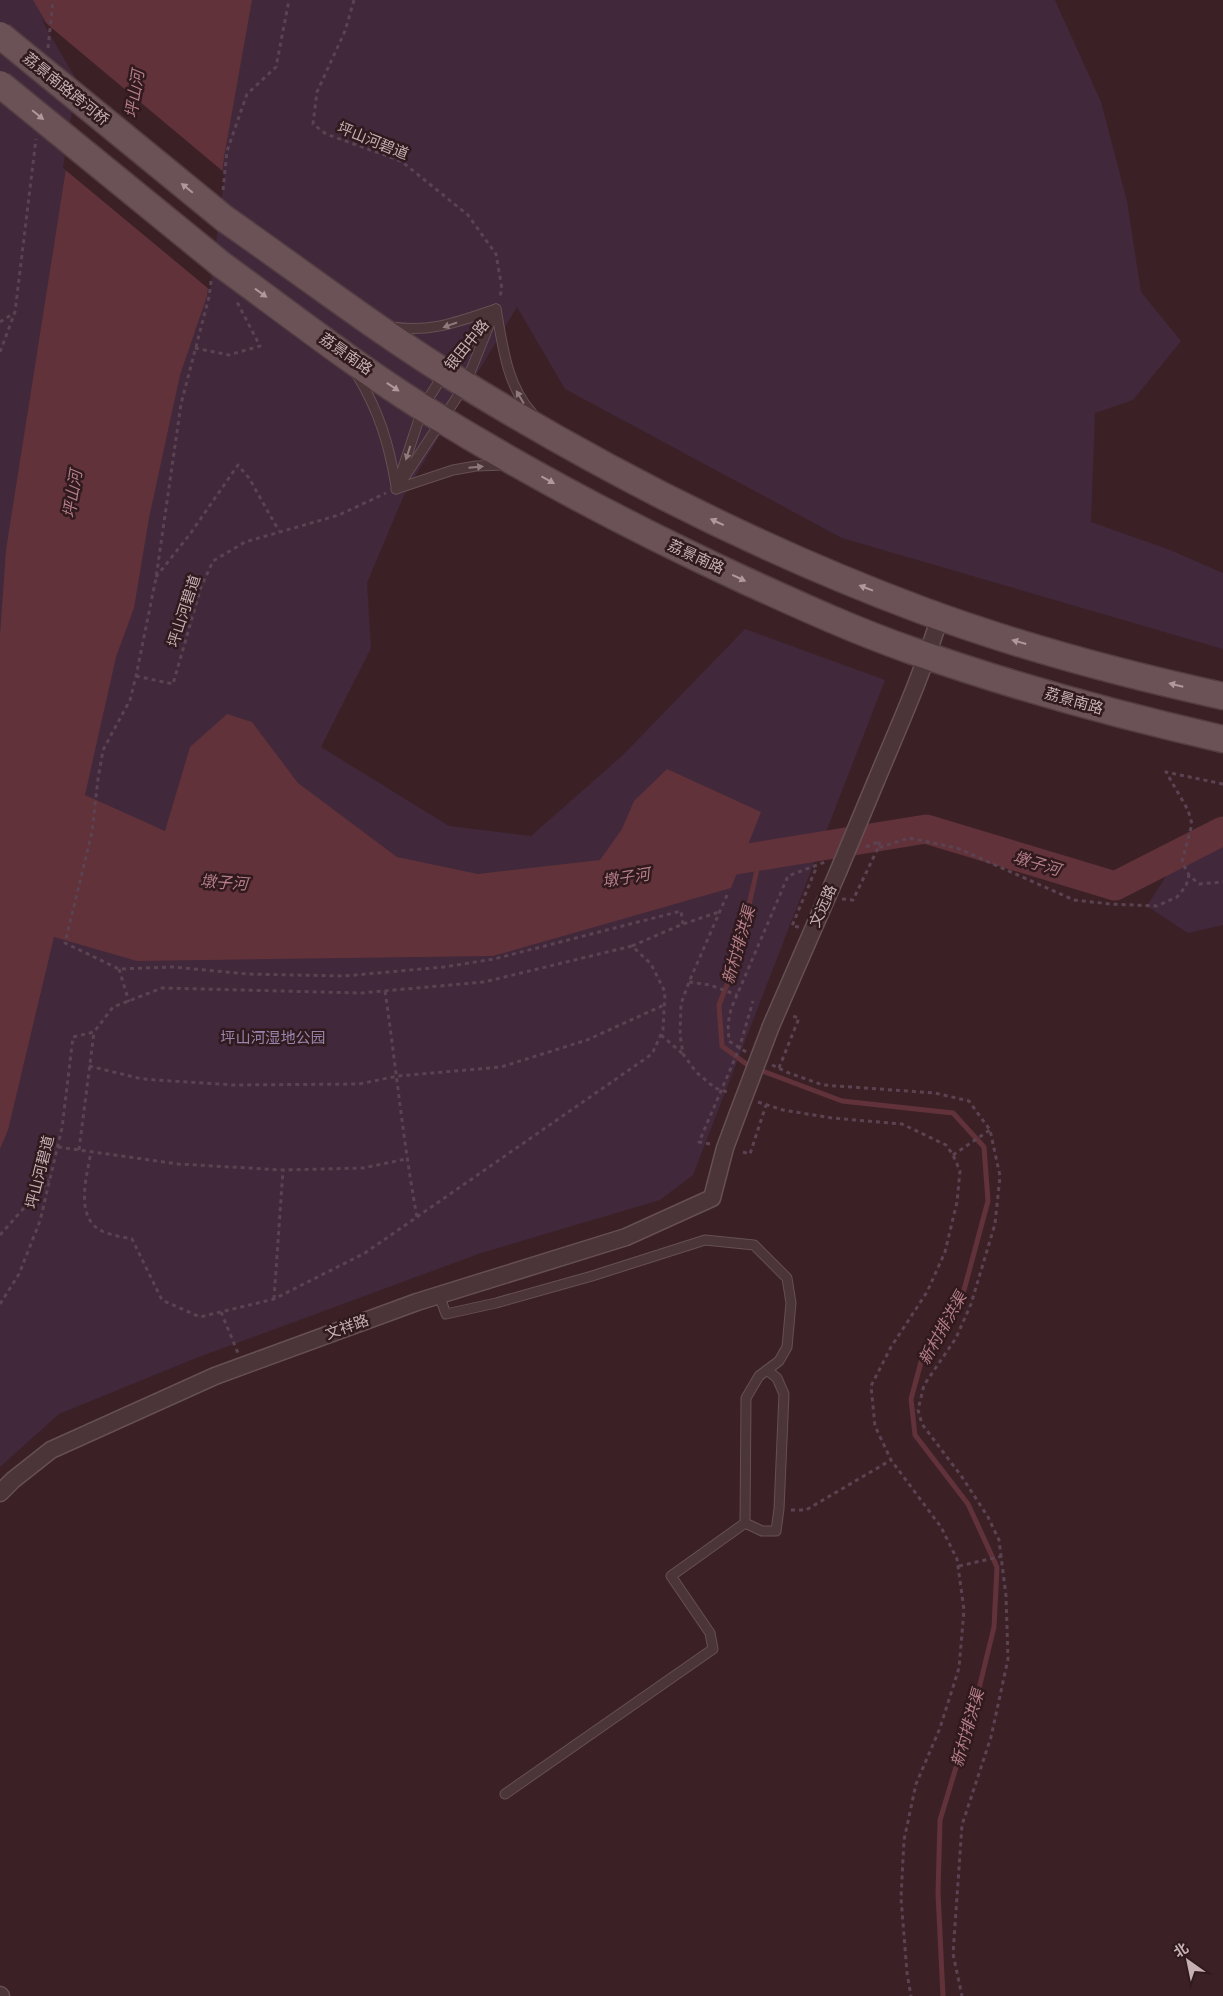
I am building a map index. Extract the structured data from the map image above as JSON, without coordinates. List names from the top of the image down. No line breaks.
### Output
{"streets":{"main road":["荔景南路跨河桥","荔景南路"],"street":["文远路","文祥路"],"lane":["银田中路"],"path":["坪山河碧道"]},"crossings":[["坪山河碧道","银田中路"],["银田中路","荔景南路"],["荔景南路","文远路"],["文远路","文祥路"]],"water":["坪山河","墩子河","新村排洪渠"],"parks":["坪山河湿地公园"],"north":"top left"}
